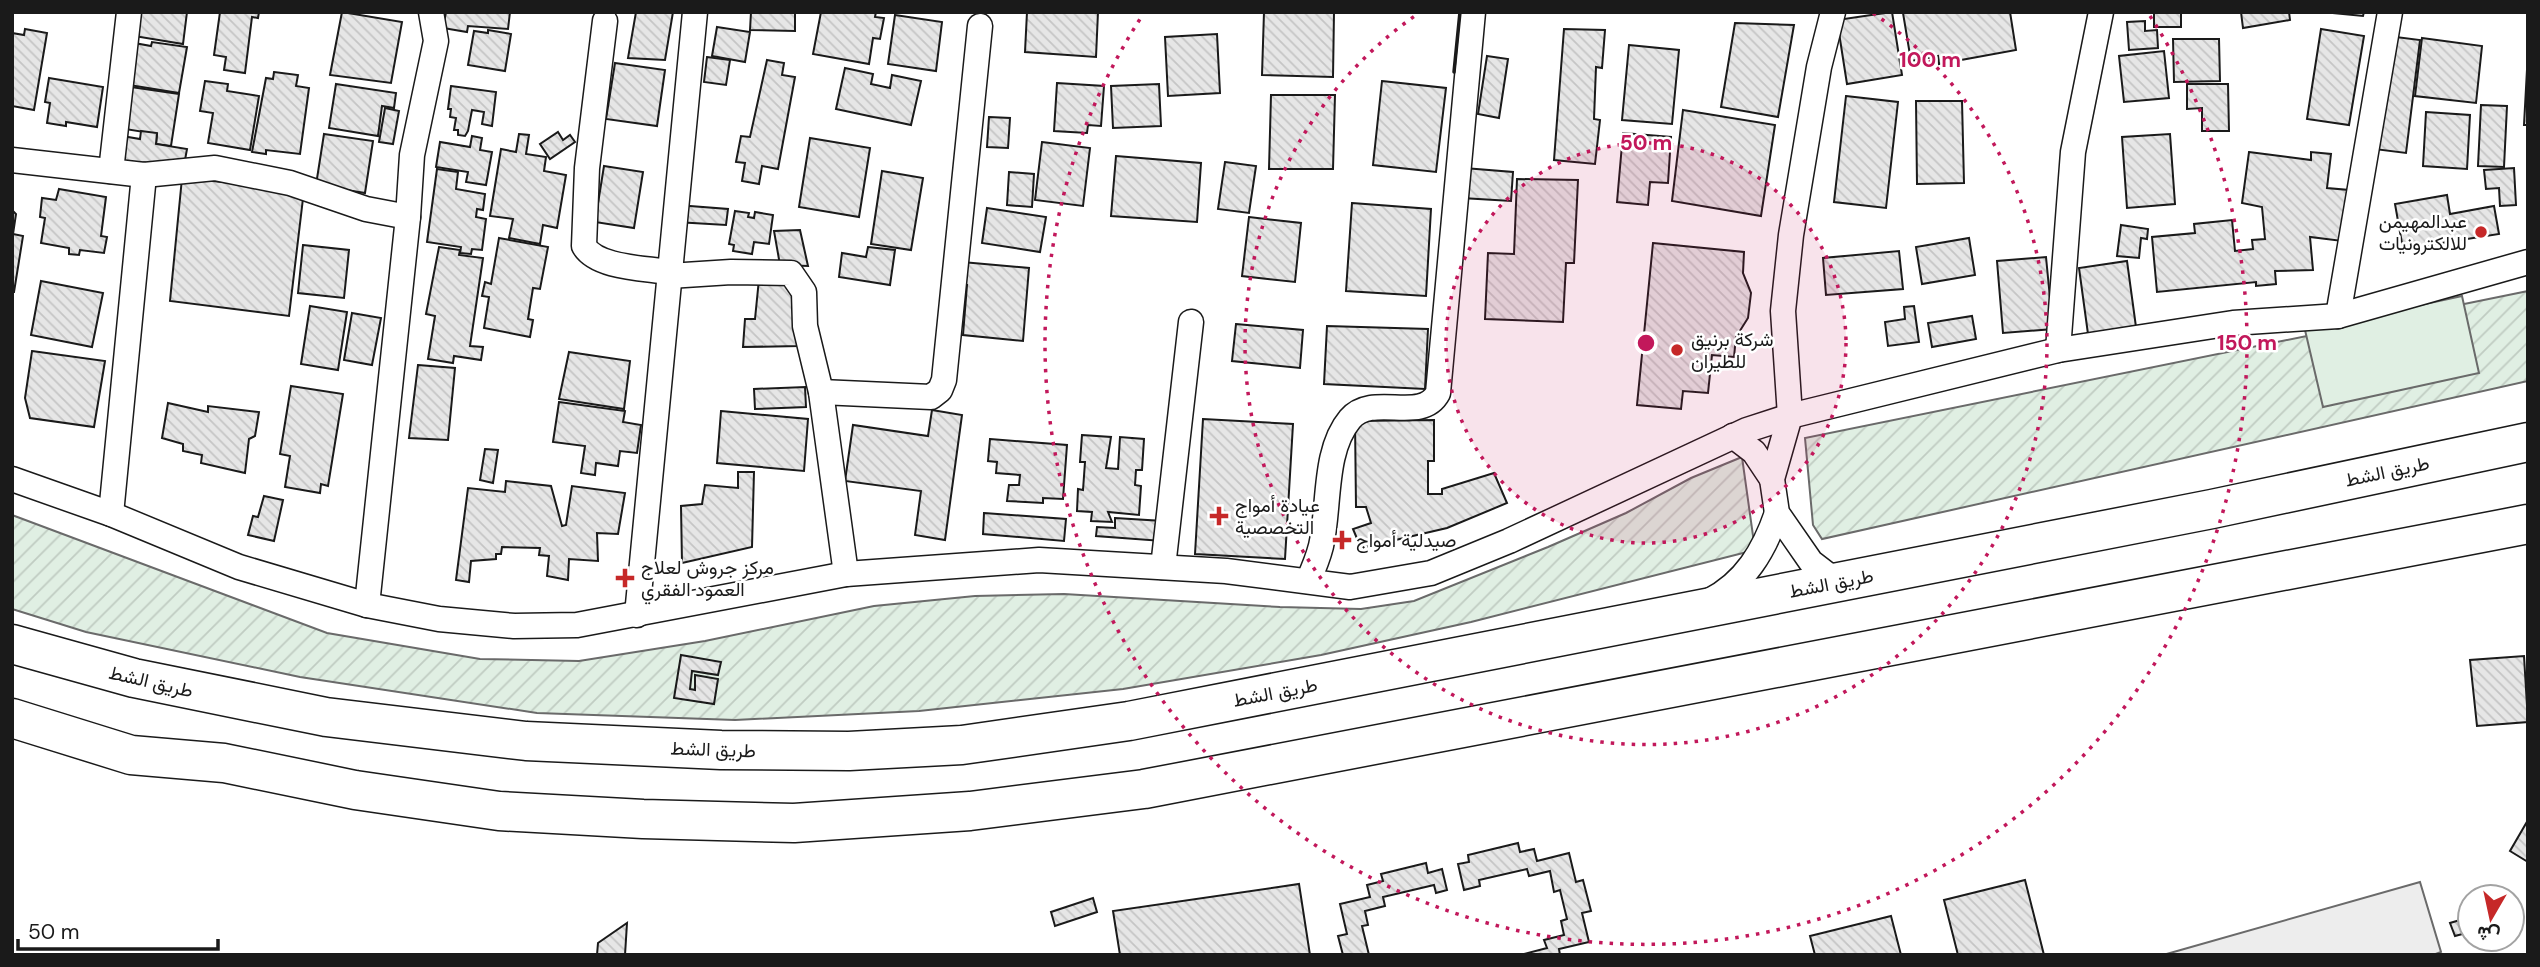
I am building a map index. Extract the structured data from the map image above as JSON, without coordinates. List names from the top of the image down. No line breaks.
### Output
{"streets":{"highway":["طريق الشط"]},"places":{"other":["عبدالمهيمن للالكترونيات","شركة برنيق للطيران"],"health":["عيادة أمواج التخصصية","صيدلية أمواج","مركز جروش لعلاج العمود الفقري"]},"scale_bar":"50 m","north":"bottom","rings":["100 m","50 m","150 m"]}
